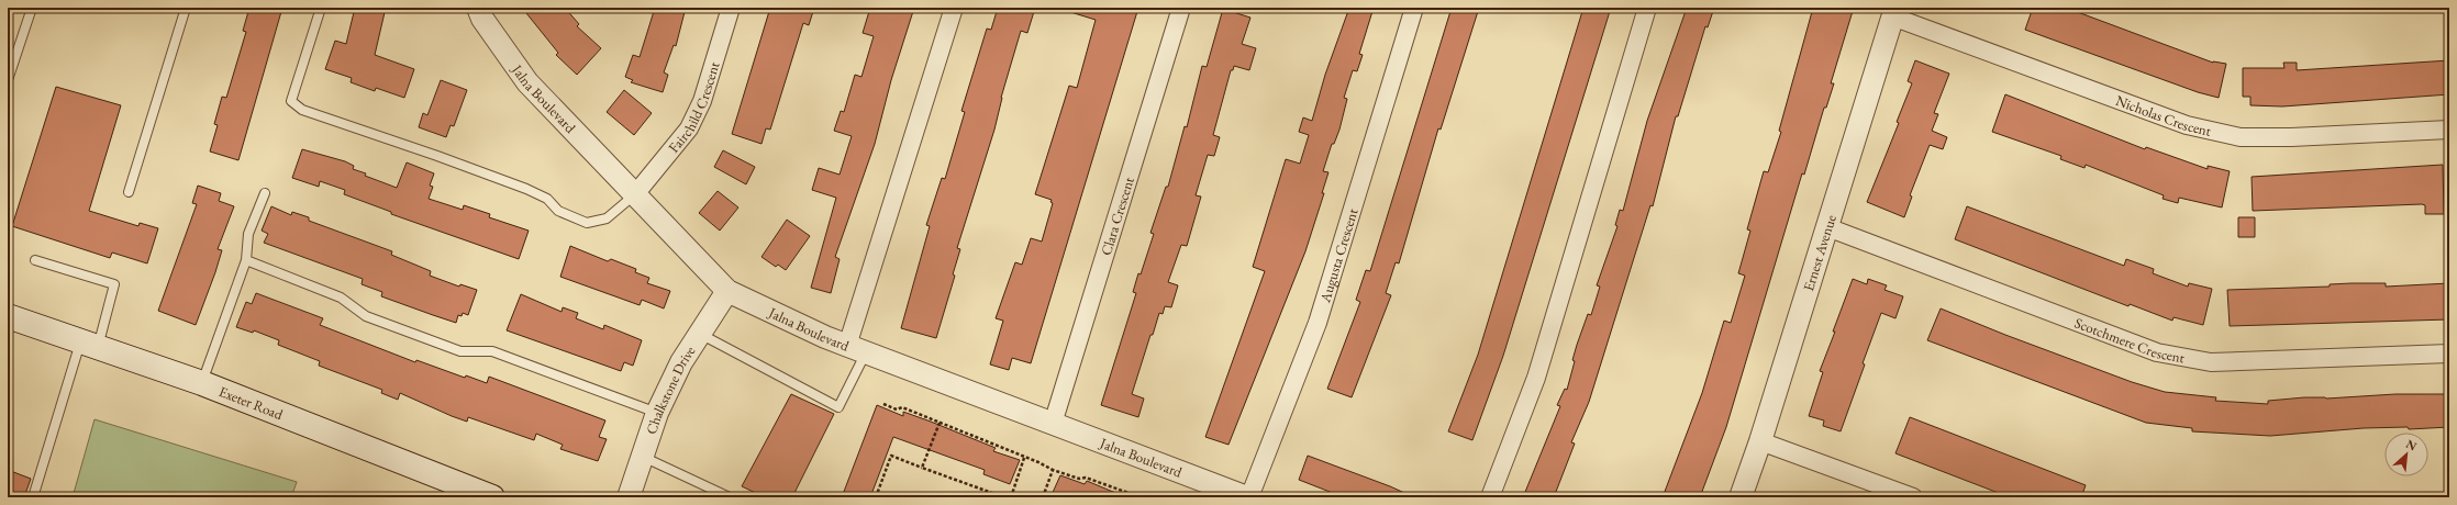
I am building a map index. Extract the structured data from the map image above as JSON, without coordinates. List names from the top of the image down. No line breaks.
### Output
{"streets":{"main road":["Exeter Road"],"street":["Jalna Boulevard","Fairchild Crescent","Nicholas Crescent","Clara Crescent","Ernest Avenue","Augusta Crescent","Scotchmere Crescent","Chalkstone Drive"]},"crossings":[["Jalna Boulevard","Fairchild Crescent"],["Jalna Boulevard","Clara Crescent"],["Jalna Boulevard","Augusta Crescent"],["Jalna Boulevard","Chalkstone Drive"],["Nicholas Crescent","Ernest Avenue"],["Ernest Avenue","Scotchmere Crescent"]],"north":"top right"}
